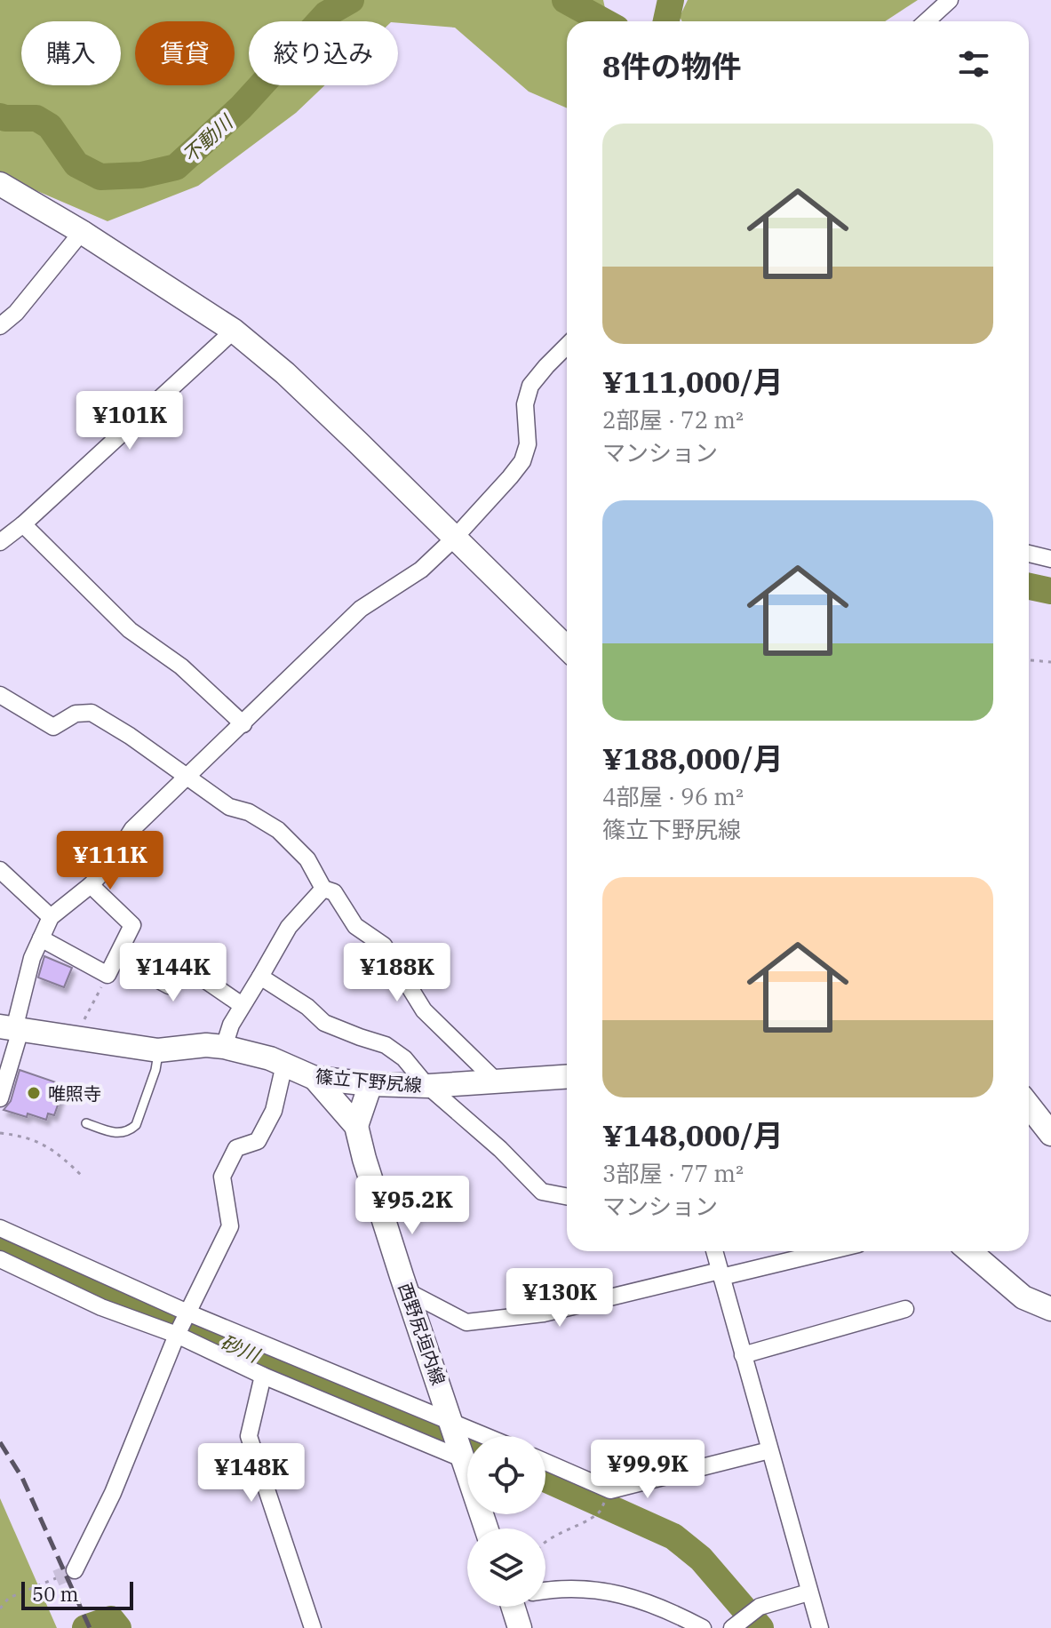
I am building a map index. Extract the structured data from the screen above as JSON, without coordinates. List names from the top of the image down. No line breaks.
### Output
{"streets":{"main road":["篠立下野尻線","西野尻垣内線"]},"crossings":[["篠立下野尻線","西野尻垣内線"]],"water":["不動川","砂川"],"places":["唯照寺"],"scale_bar":"50 m","page":{"chip":["購入","賃貸","絞り込み"],"heading":"8件の物件","list":[{"name":"¥111,000/月","note":"2部屋 · 72 m² · マンション"},{"name":"¥188,000/月","note":"4部屋 · 96 m² · 篠立下野尻線"},{"name":"¥148,000/月","note":"3部屋 · 77 m² · マンション"}],"price":["¥101K","¥111K","¥144K","¥188K","¥95.2K","¥130K","¥99.9K","¥148K"],"scale":"50 m"}}
